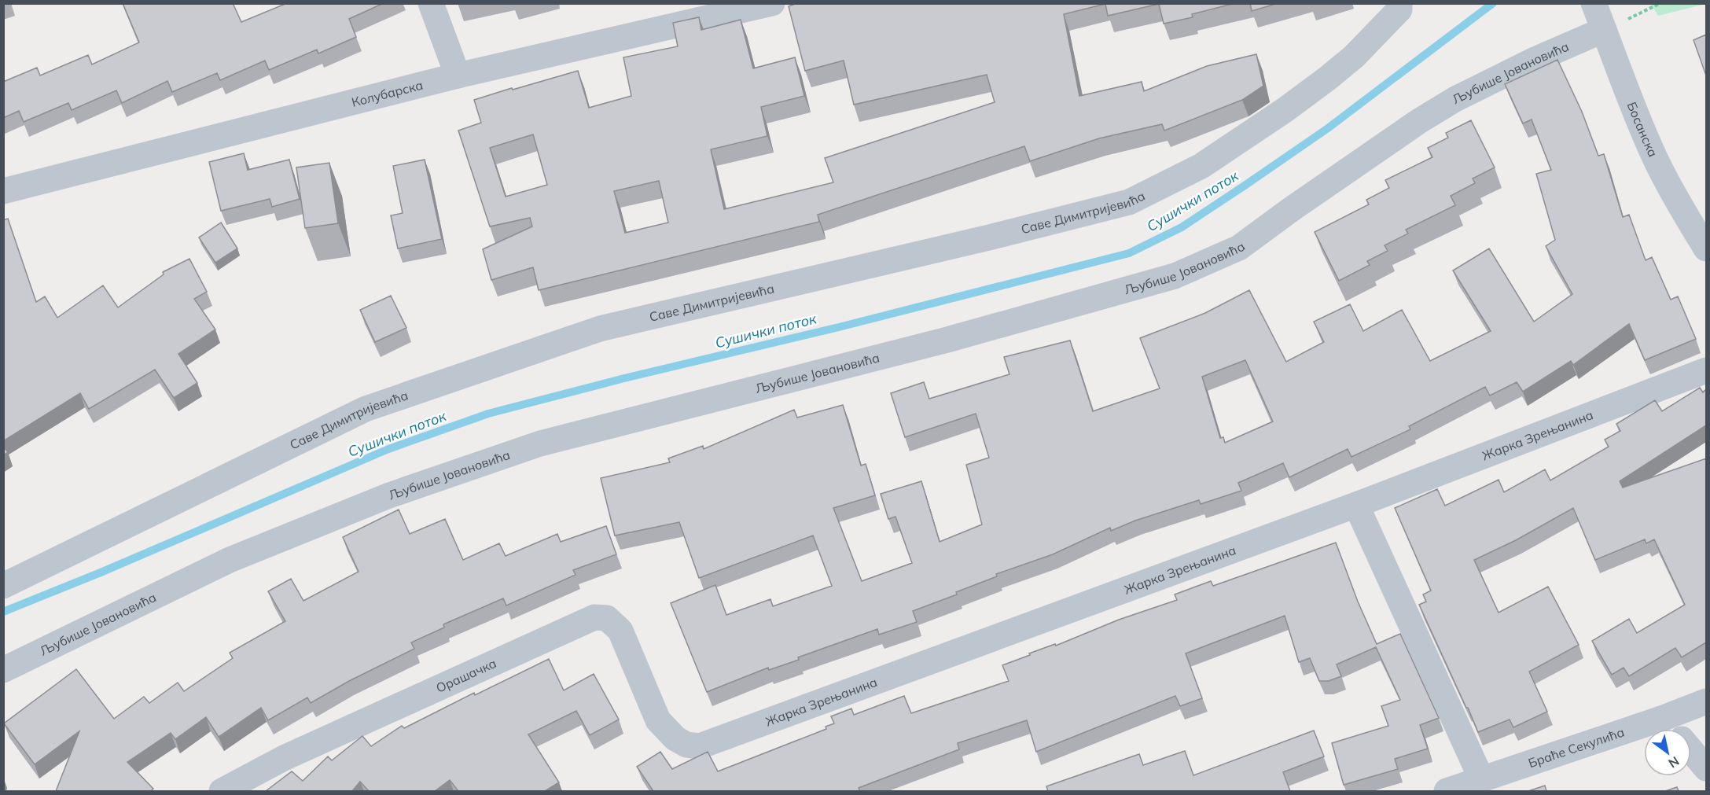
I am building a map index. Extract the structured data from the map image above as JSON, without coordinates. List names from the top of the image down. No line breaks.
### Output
{"streets":{"street":["Љубише Јовановића","Колубарска","Босанска","Саве Димитријевића","Жарка Зрењанина","Орашачка","Браће Секулића"]},"crossings":[["Љубише Јовановића","Босанска"],["Жарка Зрењанина","Орашачка"]],"water":["Сушички поток"],"north":"bottom right"}
